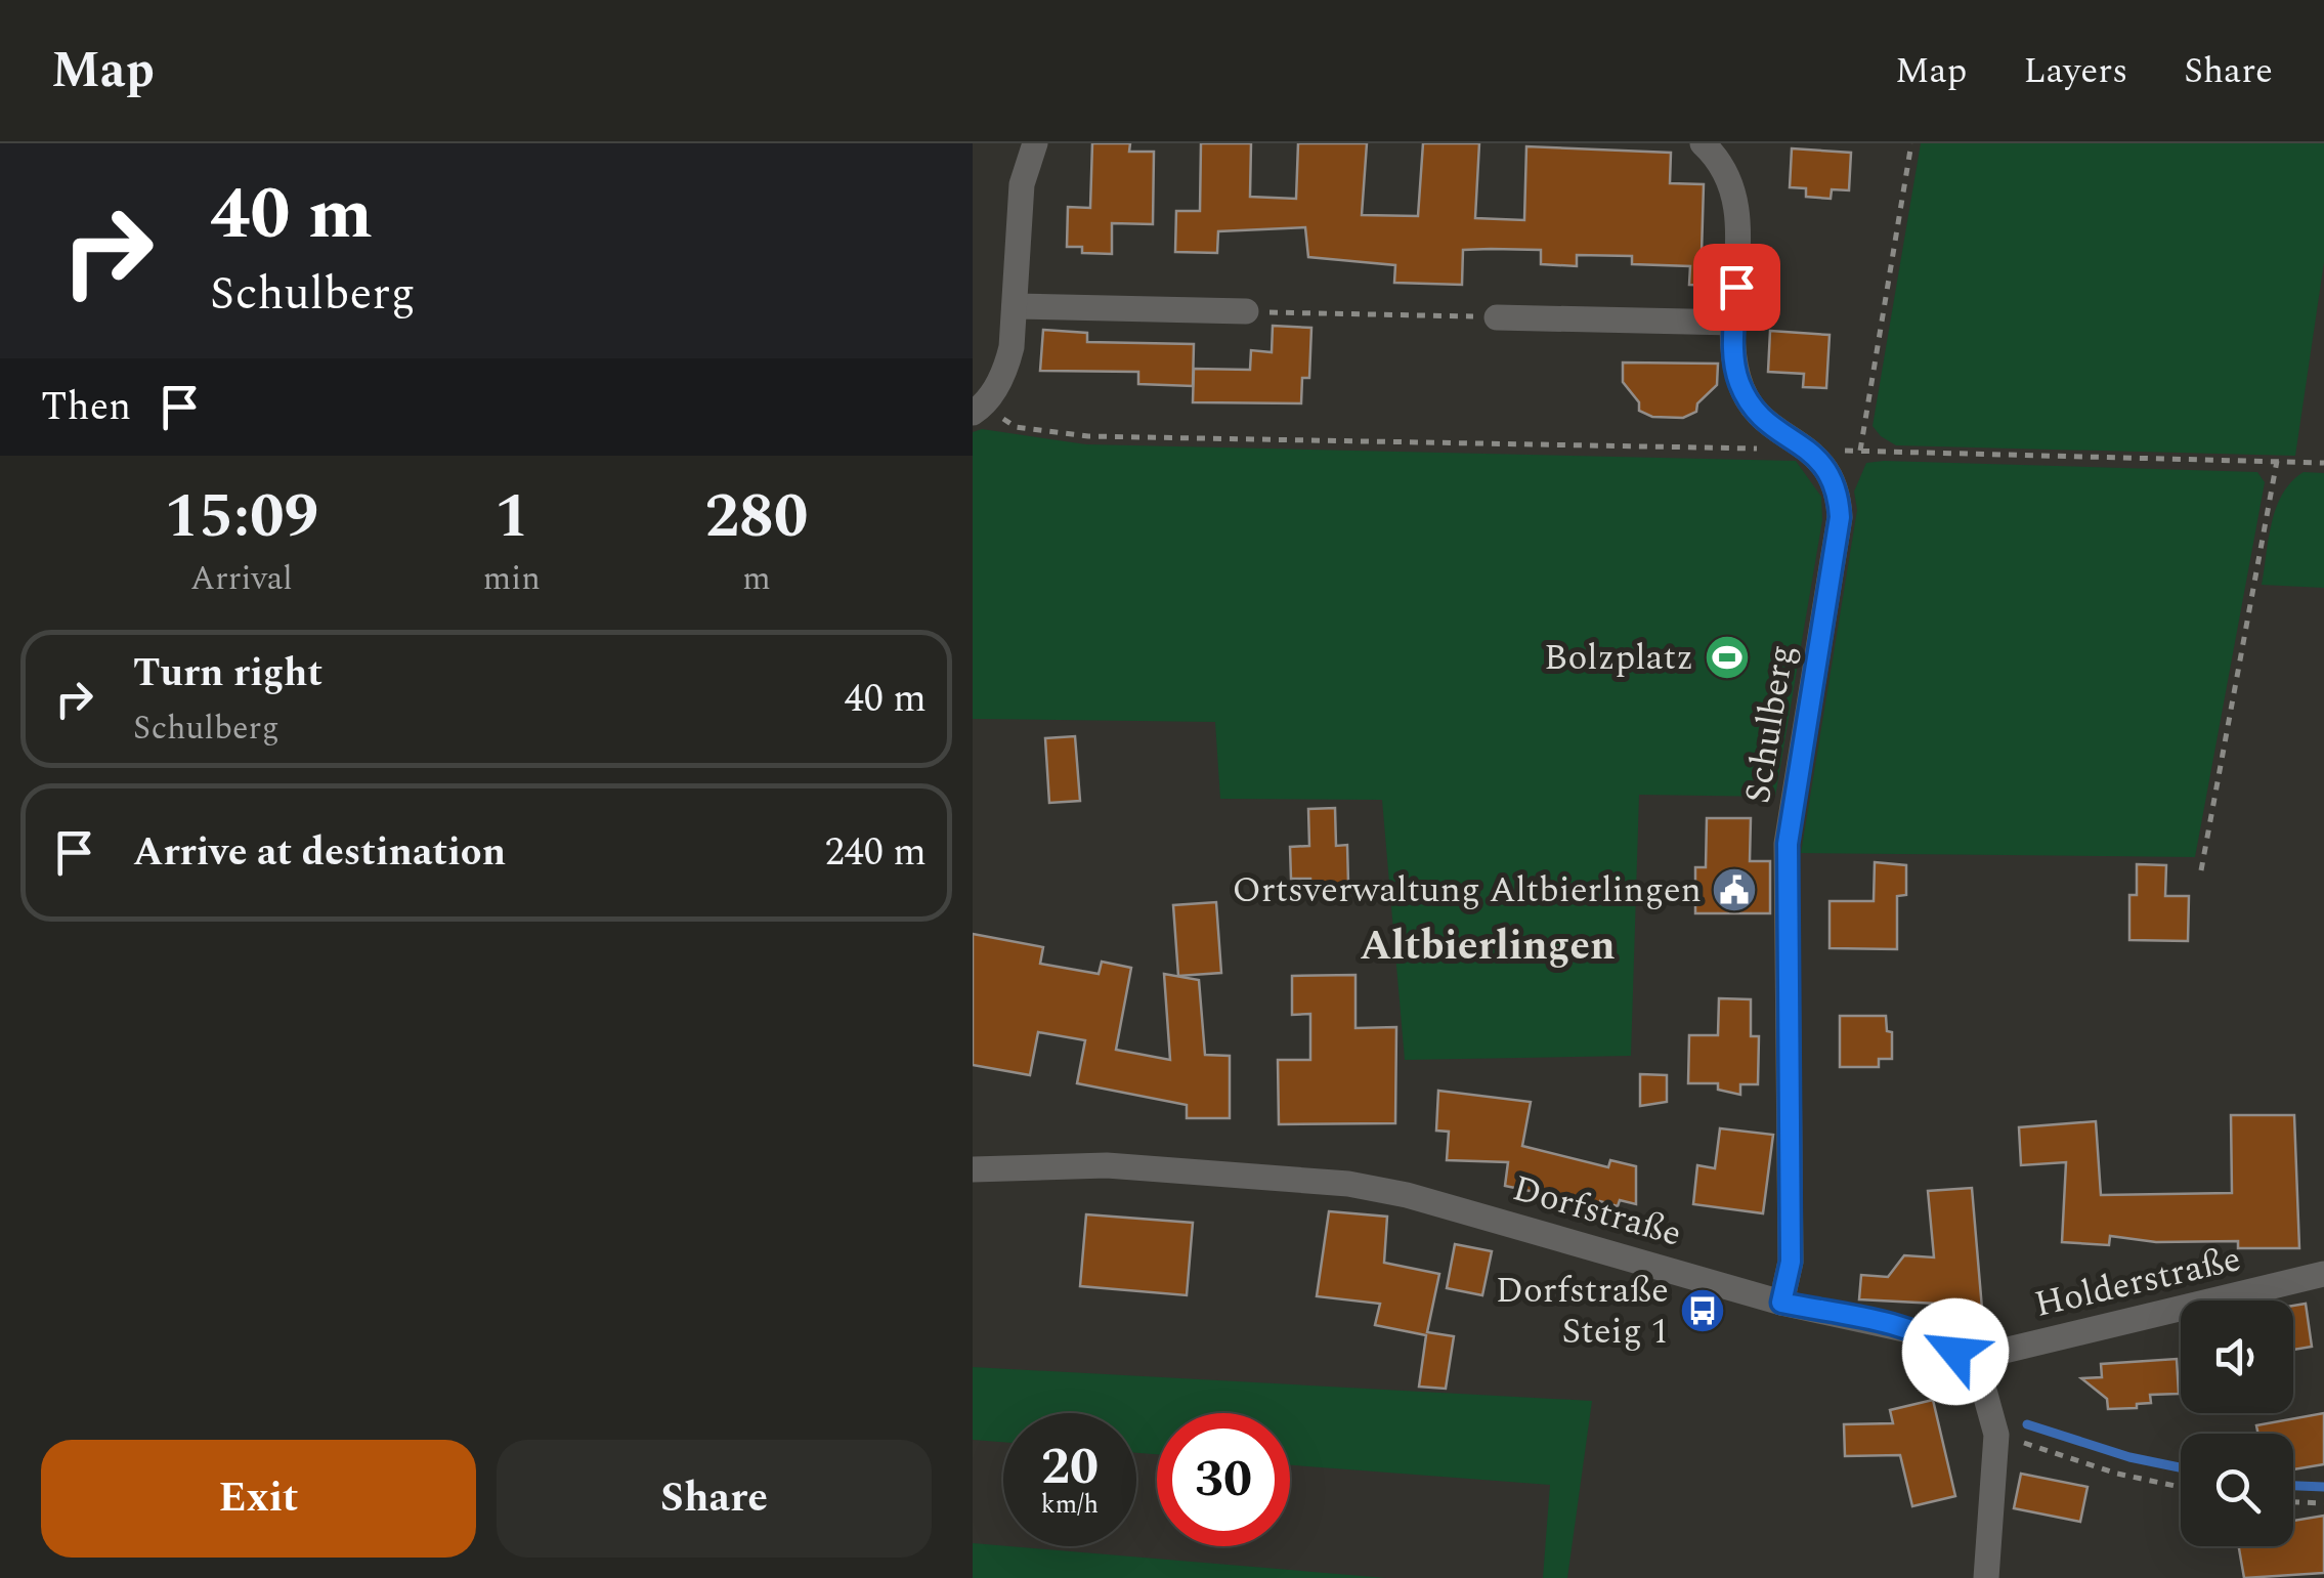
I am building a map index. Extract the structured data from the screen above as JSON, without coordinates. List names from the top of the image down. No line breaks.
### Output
{"streets":{"street":["Schulberg","Dorfstraße","Holderstraße"]},"crossings":[["Schulberg","Dorfstraße"],["Dorfstraße","Holderstraße"]],"districts":["Altbierlingen"],"places":{"sports":["Bolzplatz"],"public building":["Ortsverwaltung Altbierlingen"],"bus stop":["Dorfstraße Steig 1"]},"page":{"header":"Map","nav":["Map","Layers","Share"],"turn":["40 m","Schulberg"],"then":"Then","eta":["15:09","Arrival","1","min","280","m"],"list":[{"name":"Turn right","note":"Schulberg","value":"40 m"},{"name":"Arrive at destination","value":"240 m"}],"speed":"20 km/h","limit":"30","buttons":["Exit","Share"]}}
